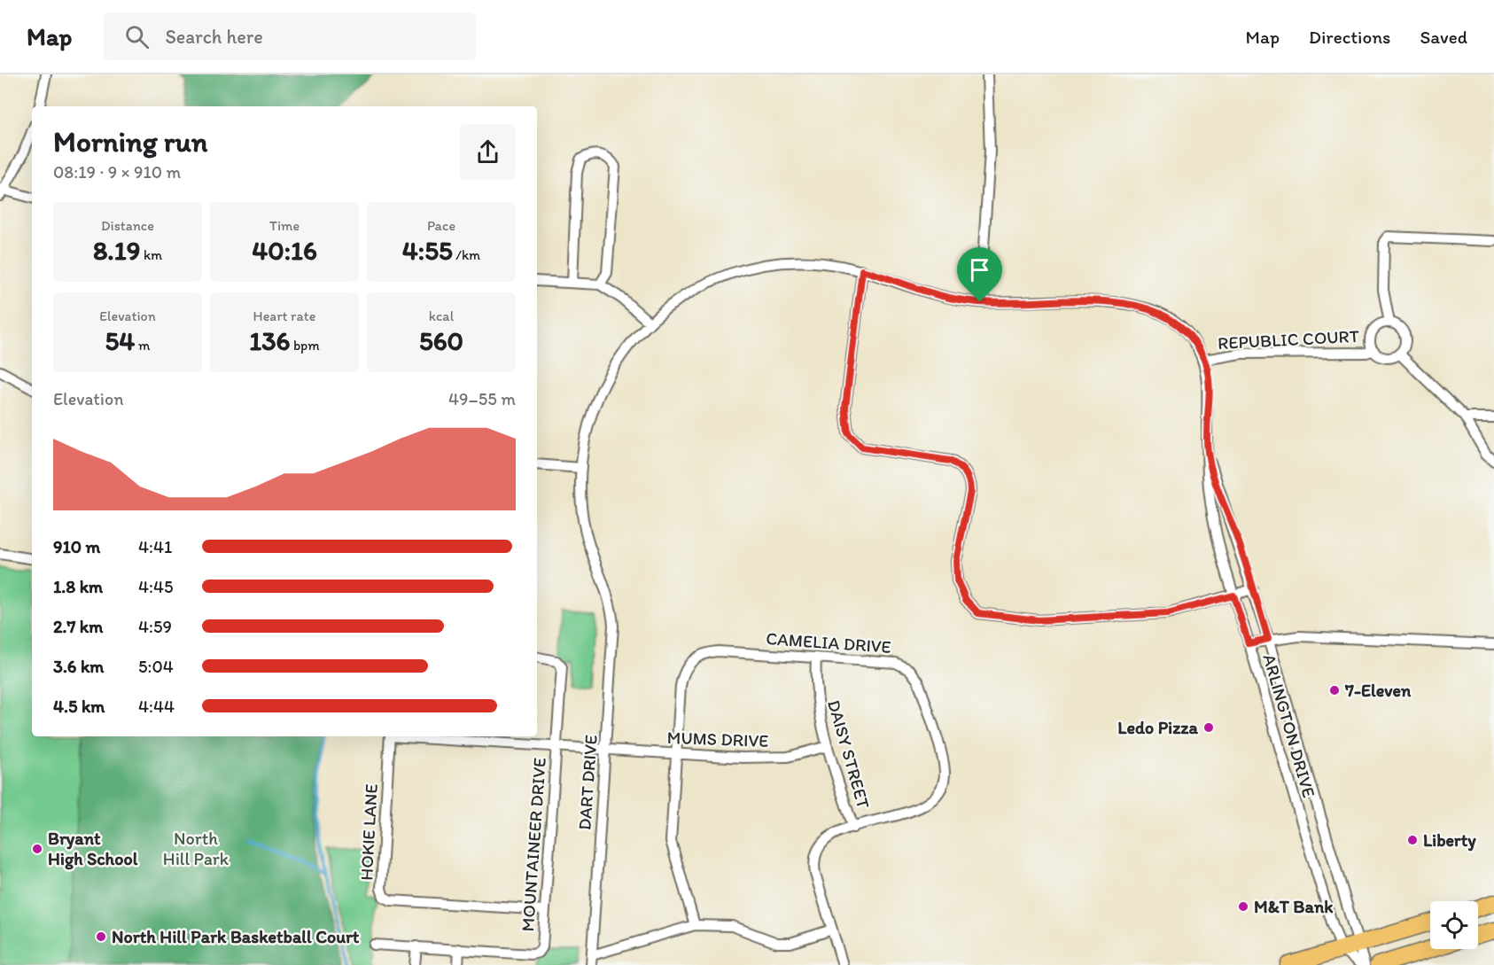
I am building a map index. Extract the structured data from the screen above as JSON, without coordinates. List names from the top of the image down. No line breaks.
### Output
{"streets":{"street":["REPUBLIC COURT","CAMELIA DRIVE","ARLINGTON DRIVE","MUMS DRIVE","DAISY STREET","DART DRIVE","HOKIE LANE","MOUNTAINEER DRIVE"]},"crossings":[["REPUBLIC COURT","ARLINGTON DRIVE"],["CAMELIA DRIVE","MUMS DRIVE"],["CAMELIA DRIVE","DAISY STREET"],["ARLINGTON DRIVE","DART DRIVE"],["MUMS DRIVE","DAISY STREET"],["MUMS DRIVE","DART DRIVE"],["MUMS DRIVE","MOUNTAINEER DRIVE"],["HOKIE LANE","MOUNTAINEER DRIVE"]],"parks":["North Hill Park"],"places":["7-Eleven","Ledo Pizza","Liberty","Bryant High School","M&T Bank","North Hill Park Basketball Court"],"page":{"header":"Map","search":"Search here","nav":["Map","Directions","Saved"],"heading":["Morning run","08:19 · 9 × 910 m"],"stats":[["Distance","8.19 km"],["Time","40:16"],["Pace","4:55 /km"],["Elevation","54 m"],["Heart rate","136 bpm"],["kcal","560"]],"chart":["Elevation","49–55 m"],"list":[{"name":"910 m","note":"4:41"},{"name":"1.8 km","note":"4:45"},{"name":"2.7 km","note":"4:59"},{"name":"3.6 km","note":"5:04"},{"name":"4.5 km","note":"4:44"}]}}
